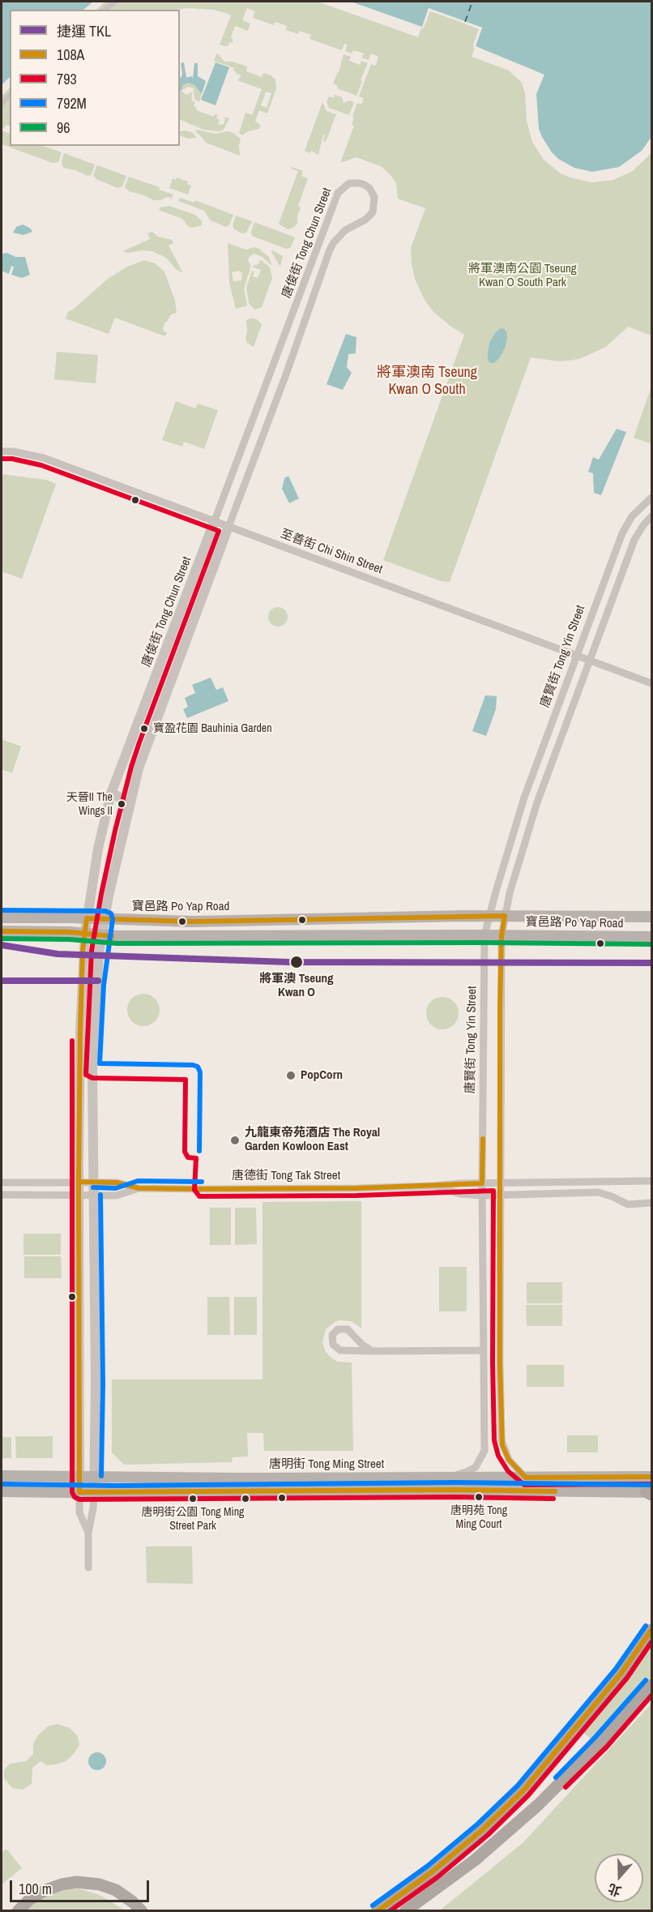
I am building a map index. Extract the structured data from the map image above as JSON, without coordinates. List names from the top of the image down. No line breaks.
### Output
{"streets":{"main road":["寶邑路 Po Yap Road","唐明街 Tong Ming Street"],"street":["唐俊街 Tong Chun Street","至善街 Chi Shin Street","唐賢街 Tong Yin Street","唐德街 Tong Tak Street"]},"crossings":[["唐俊街 Tong Chun Street","至善街 Chi Shin Street"],["唐俊街 Tong Chun Street","寶邑路 Po Yap Road"],["唐俊街 Tong Chun Street","唐德街 Tong Tak Street"],["唐俊街 Tong Chun Street","唐明街 Tong Ming Street"],["至善街 Chi Shin Street","唐賢街 Tong Yin Street"],["唐賢街 Tong Yin Street","寶邑路 Po Yap Road"],["唐賢街 Tong Yin Street","唐德街 Tong Tak Street"],["唐賢街 Tong Yin Street","唐明街 Tong Ming Street"]],"districts":["將軍澳南 Tseung Kwan O South"],"parks":["將軍澳南公園 Tseung Kwan O South Park"],"places":["寶盈花園 Bauhinia Garden","天晉II The Wings II","將軍澳 Tseung Kwan O","PopCorn","九龍東帝苑酒店 The Royal Garden Kowloon East","唐明苑 Tong Ming Court","唐明街公園 Tong Ming Street Park"],"lines":["transit line 793","transit line 792M","transit line 108A","transit line 96","metro line TKL"],"legend":["捷運 TKL","108A","793","792M","96"],"scale_bar":"100 m","north":"bottom"}
